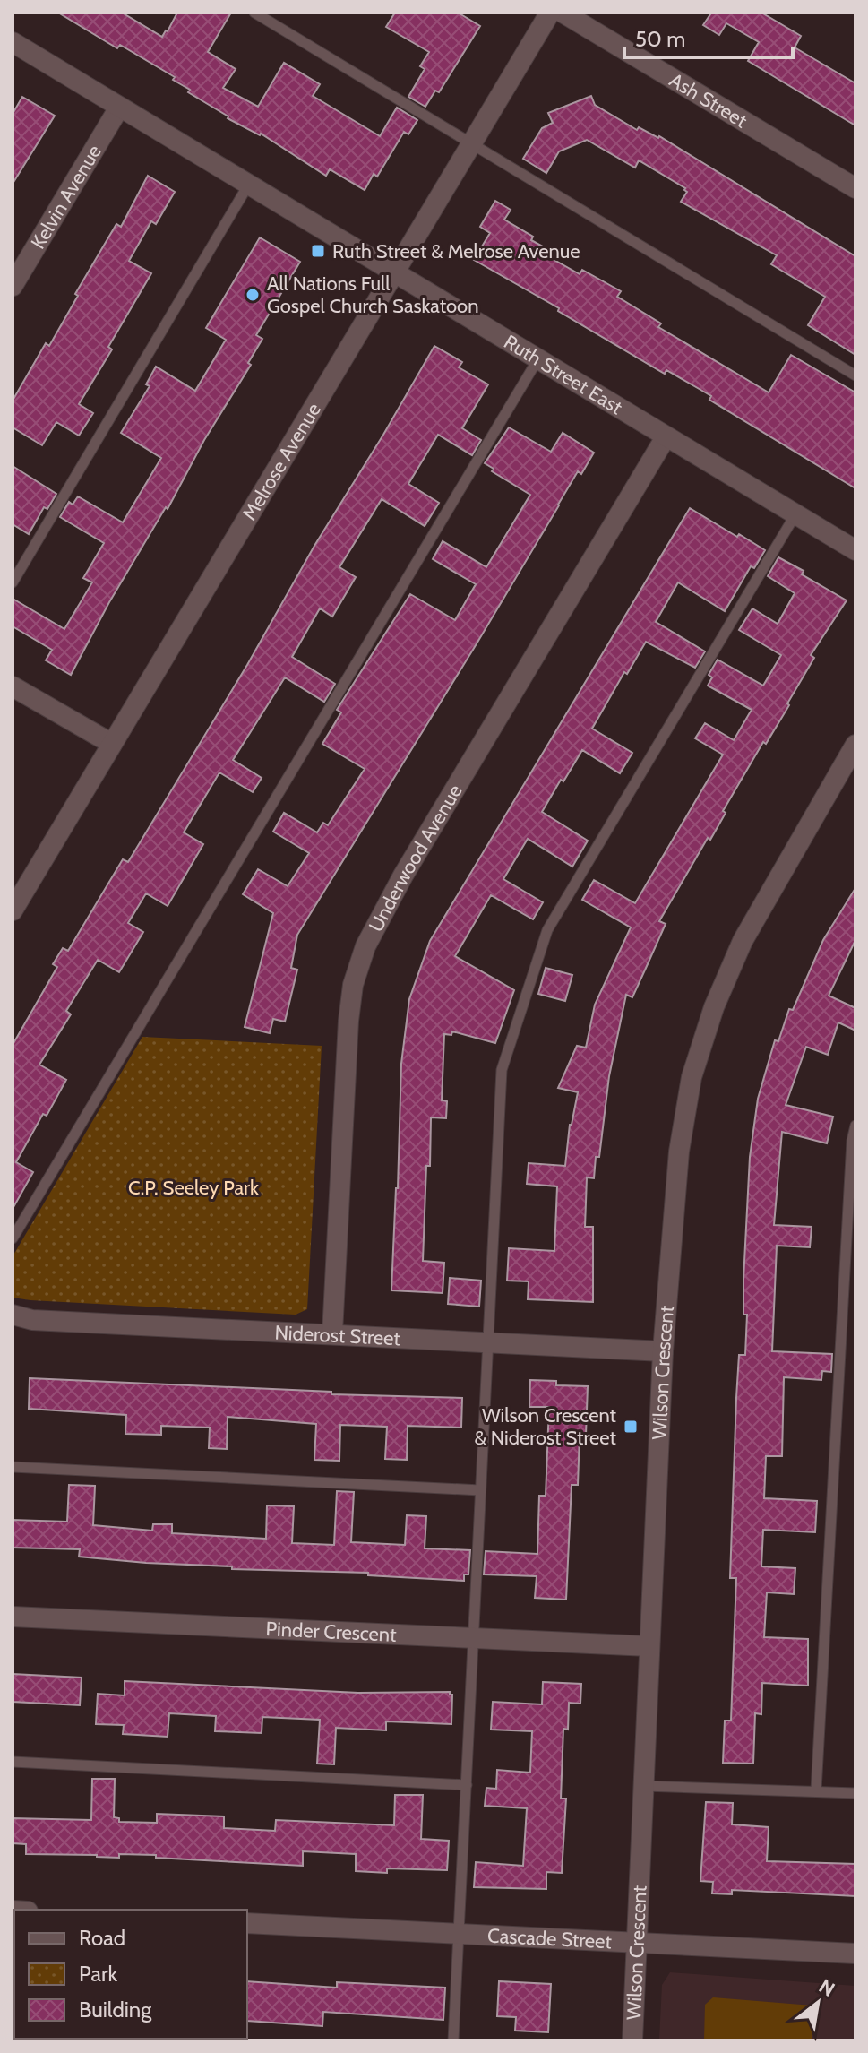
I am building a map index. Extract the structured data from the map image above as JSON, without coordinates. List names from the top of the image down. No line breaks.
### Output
{"streets":{"street":["Ash Street","Kelvin Avenue","Ruth Street East","Melrose Avenue","Underwood Avenue","Niderost Street","Wilson Crescent","Pinder Crescent","Cascade Street"]},"crossings":[["Kelvin Avenue","Ruth Street East"],["Ruth Street East","Melrose Avenue"],["Ruth Street East","Underwood Avenue"],["Underwood Avenue","Niderost Street"],["Niderost Street","Wilson Crescent"],["Wilson Crescent","Pinder Crescent"],["Wilson Crescent","Cascade Street"]],"parks":["C.P. Seeley Park"],"places":{"transit":["Ruth Street & Melrose Avenue","Wilson Crescent & Niderost Street"],"other":["All Nations Full Gospel Church Saskatoon"]},"legend":["Road","Park","Building"],"scale_bar":"50 m","north":"top right"}
